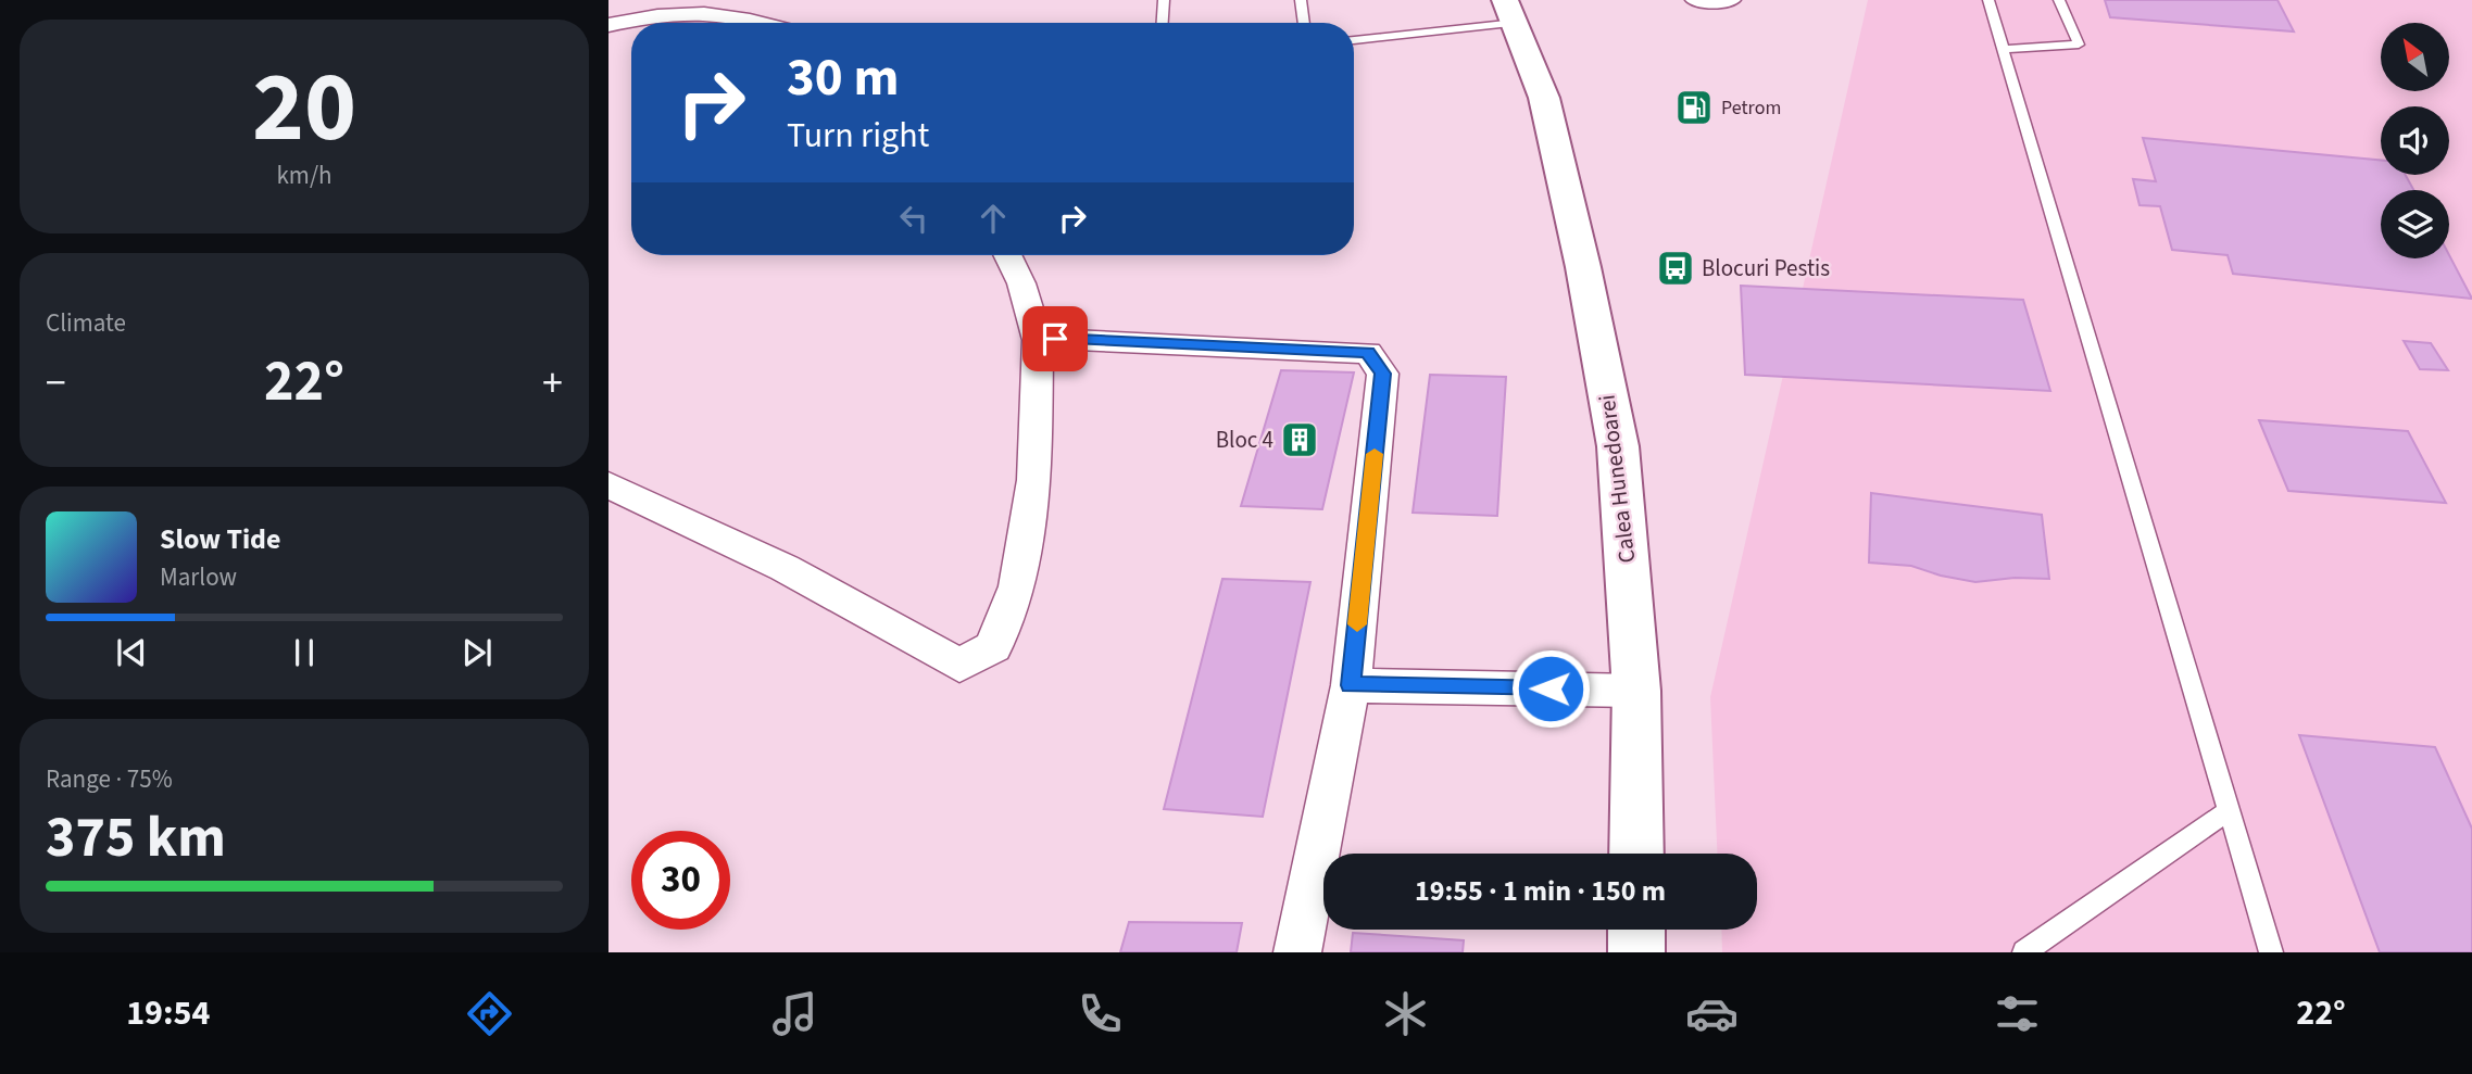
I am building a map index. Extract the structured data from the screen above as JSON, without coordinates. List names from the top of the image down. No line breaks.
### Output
{"streets":{"main road":["Calea Hunedoarei"]},"places":{"fuel station":["Petrom"],"bus stop":["Blocuri Pestis"],"building":["Bloc 4"]},"north":"top left","page":{"tile":[["20","km/h"],"Climate",["Range · 75%","375 km"]],"turn":["30 m","Turn right"],"heat":["−","22°","+"],"song":["Slow Tide","Marlow"],"limit":"30","trip":"19:55 · 1 min · 150 m","tabs":["19:54","22°"]}}
